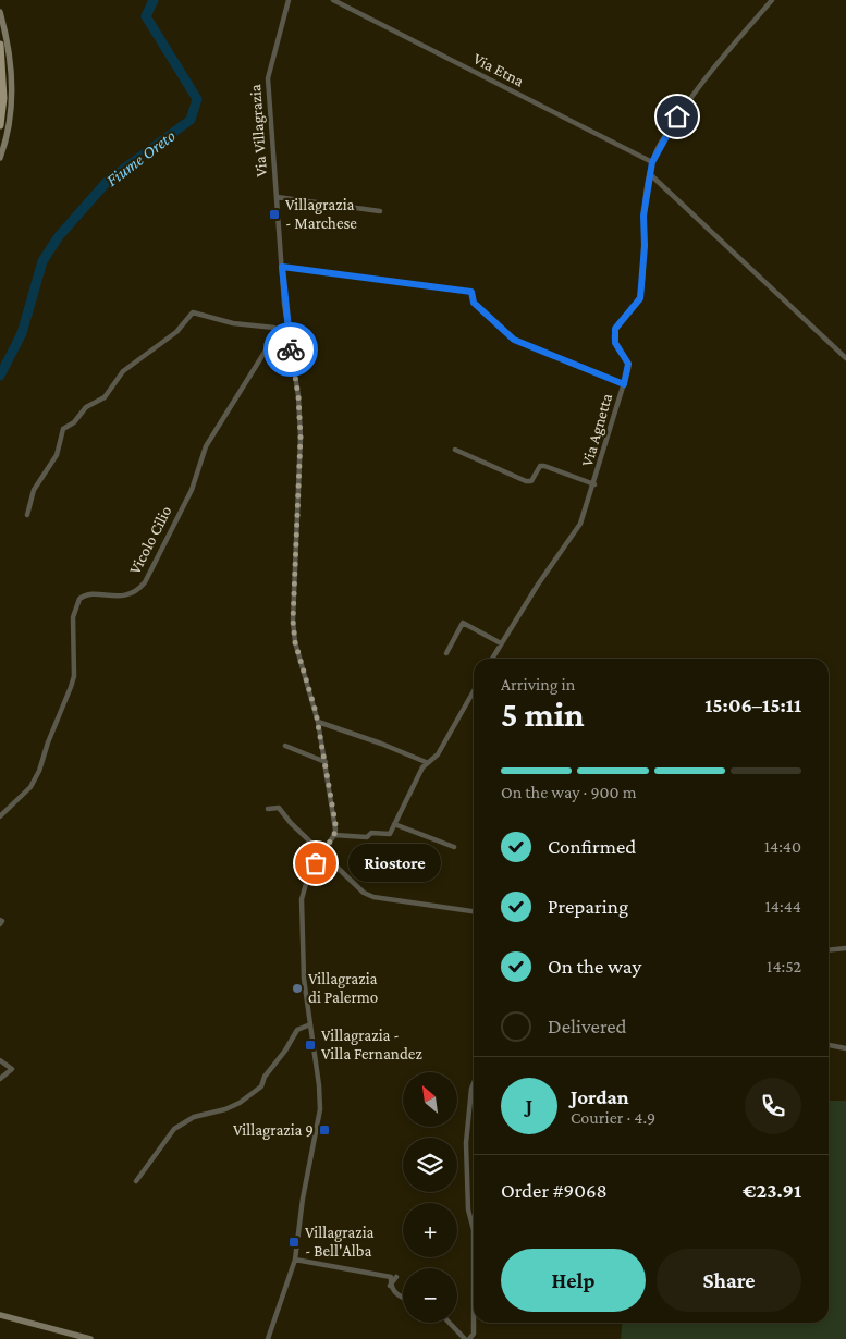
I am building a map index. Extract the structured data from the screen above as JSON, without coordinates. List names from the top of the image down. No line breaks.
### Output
{"streets":{"street":["Via Etna","Via Villagrazia","Via Agnetta","Vicolo Cilio"]},"crossings":[["Via Etna","Via Agnetta"]],"water":["Fiume Oreto"],"places":{"transit":["Villagrazia - Marchese","Villagrazia - Villa Fernandez","Villagrazia 9","Villagrazia - Bell'Alba"],"other":["Riostore","Villagrazia di Palermo"]},"north":"top left","page":{"heading":["5 min","Arriving in","15:06–15:11"],"panel":["Jordan","Courier · 4.9","Order #9068","€23.91"],"bar":"On the way · 900 m","list":[["Confirmed","14:40"],["Preparing","14:44"],["On the way","14:52"],"Delivered"],"bubble":"Riostore","map_buttons":["+","−"],"round":"J","buttons":["Help","Share"]}}
